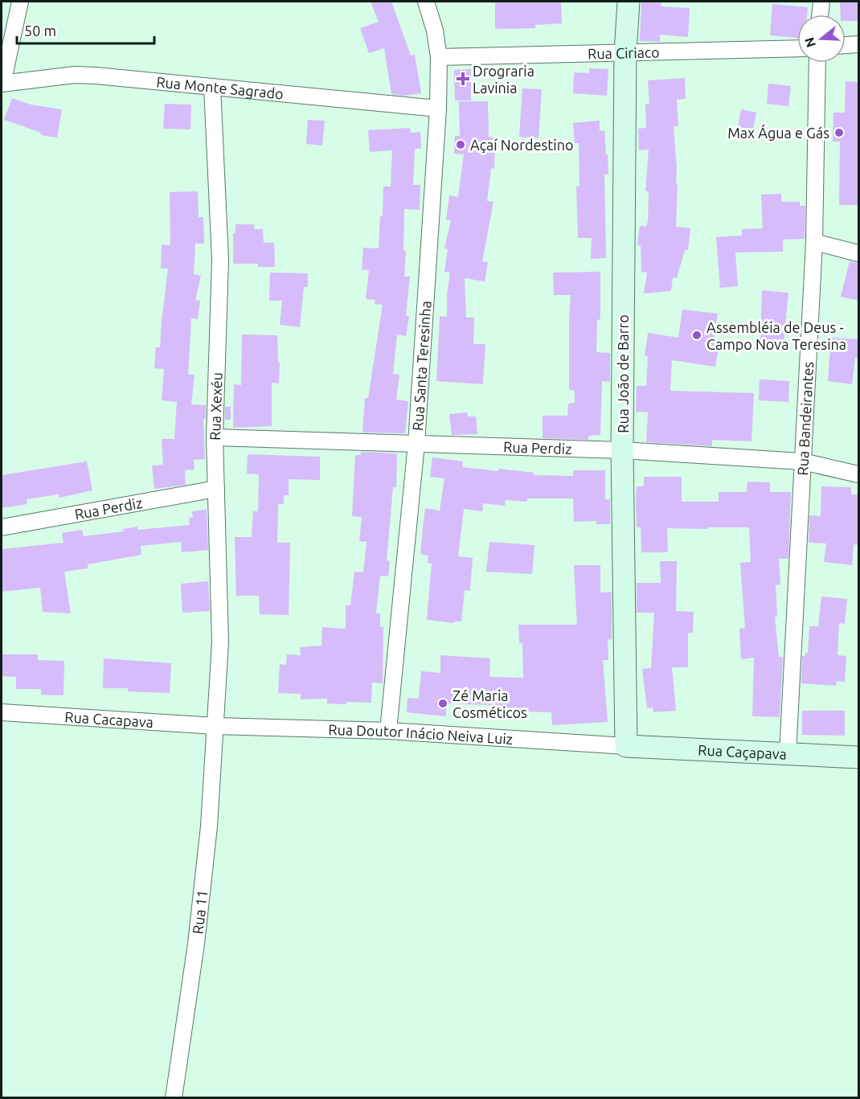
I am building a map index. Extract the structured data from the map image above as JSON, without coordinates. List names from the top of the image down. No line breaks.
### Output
{"streets":{"street":["Rua Ciriaco","Rua Monte Sagrado","Rua Santa Teresinha","Rua João de Barro","Rua Xexéu","Rua Bandeirantes","Rua Perdiz","Rua Cacapava","Rua Doutor Inácio Neiva Luiz","Rua Caçapava","Rua 11"]},"crossings":[["Rua Ciriaco","Rua Santa Teresinha"],["Rua Ciriaco","Rua João de Barro"],["Rua Monte Sagrado","Rua Santa Teresinha"],["Rua Monte Sagrado","Rua Xexéu"],["Rua Santa Teresinha","Rua Perdiz"],["Rua Santa Teresinha","Rua Doutor Inácio Neiva Luiz"],["Rua João de Barro","Rua Perdiz"],["Rua João de Barro","Rua Doutor Inácio Neiva Luiz"],["Rua João de Barro","Rua Caçapava"],["Rua Xexéu","Rua Perdiz"],["Rua Xexéu","Rua Cacapava"],["Rua Xexéu","Rua Doutor Inácio Neiva Luiz"],["Rua Xexéu","Rua 11"],["Rua Bandeirantes","Rua Perdiz"],["Rua Bandeirantes","Rua Caçapava"],["Rua Cacapava","Rua Doutor Inácio Neiva Luiz"],["Rua Cacapava","Rua 11"],["Rua Doutor Inácio Neiva Luiz","Rua Caçapava"],["Rua Doutor Inácio Neiva Luiz","Rua 11"]],"places":{"health":["Drograria Lavinia"],"other":["Max Água e Gás","Açaí Nordestino","Assembléia de Deus - Campo Nova Teresina","Zé Maria Cosméticos"]},"scale_bar":"50 m","north":"left"}
